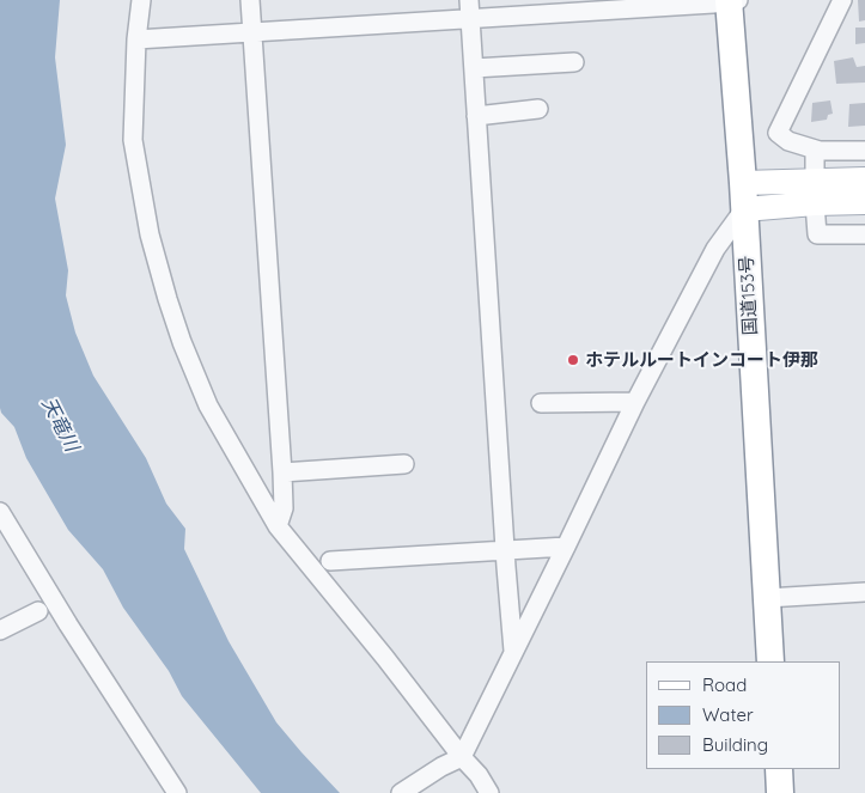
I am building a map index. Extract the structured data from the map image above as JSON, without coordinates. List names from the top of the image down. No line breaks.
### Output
{"streets":{"highway":["国道153号"]},"water":["天竜川"],"places":["ホテルルートインコート伊那"],"legend":["Road","Water","Building"]}
